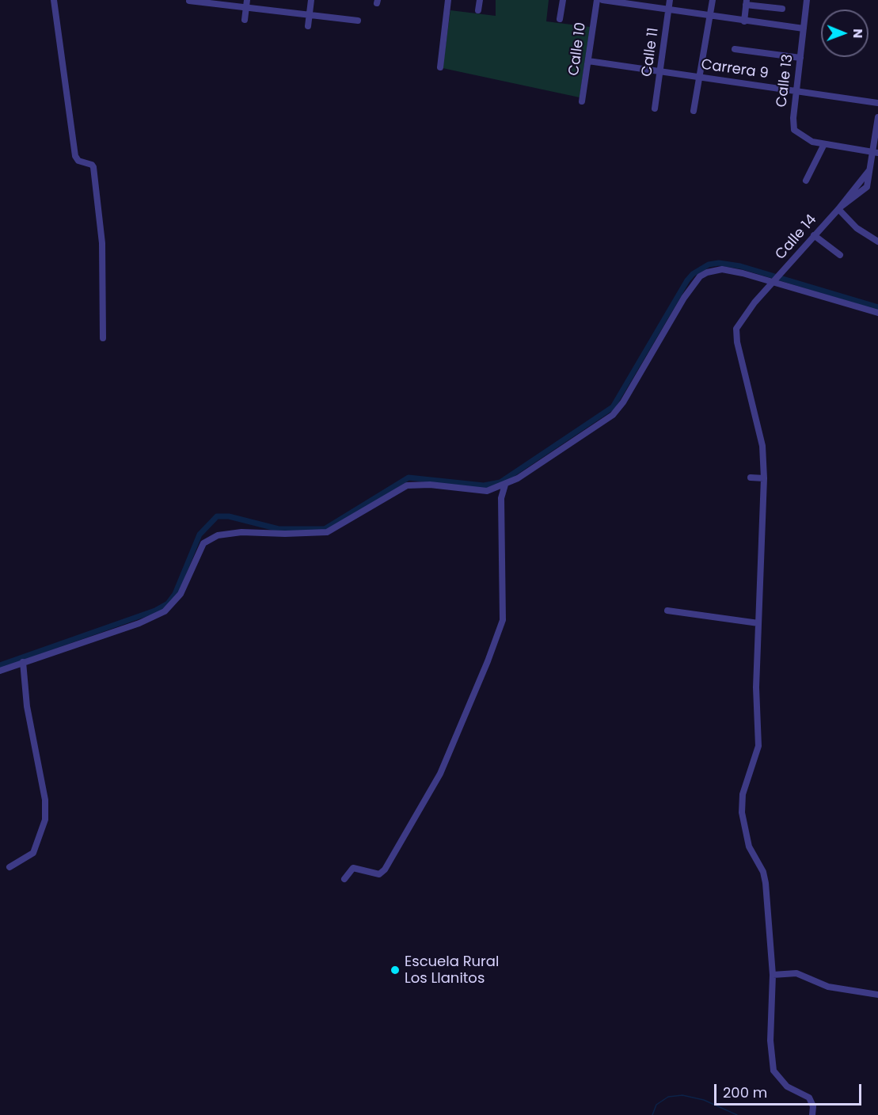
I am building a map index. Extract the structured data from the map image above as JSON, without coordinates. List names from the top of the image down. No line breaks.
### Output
{"streets":{"street":["Calle 10","Calle 11","Carrera 9","Calle 13","Calle 14"]},"crossings":[["Calle 10","Carrera 9"],["Calle 11","Carrera 9"],["Carrera 9","Calle 13"]],"places":["Escuela Rural Los Llanitos"],"scale_bar":"200 m","north":"right"}
